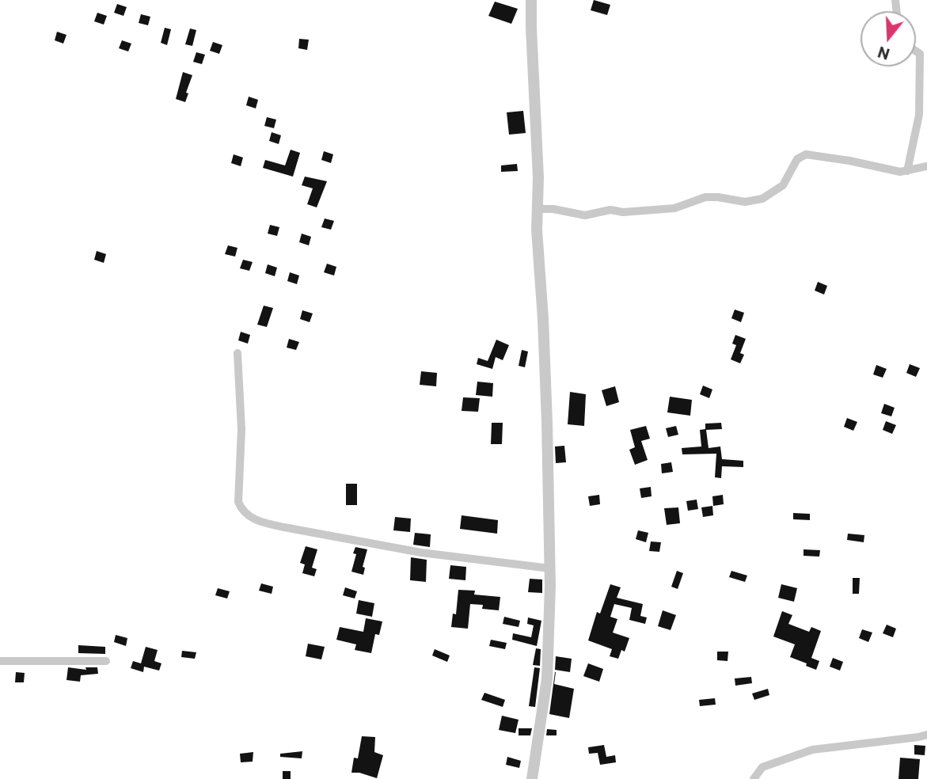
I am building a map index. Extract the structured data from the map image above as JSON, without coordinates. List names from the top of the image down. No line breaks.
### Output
{"north":"bottom"}
